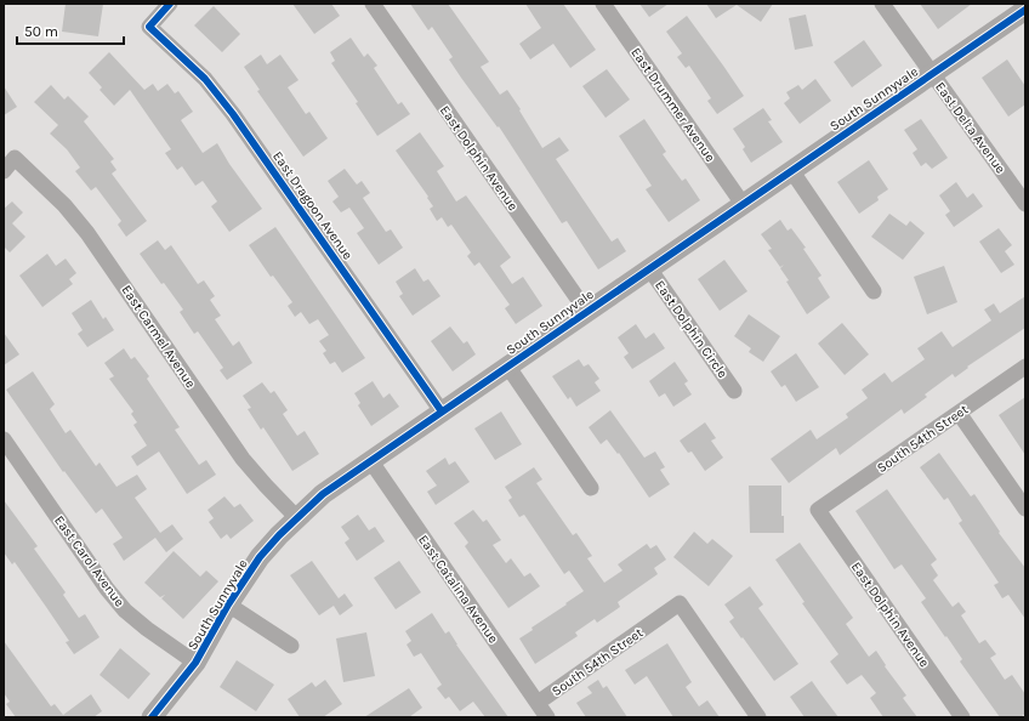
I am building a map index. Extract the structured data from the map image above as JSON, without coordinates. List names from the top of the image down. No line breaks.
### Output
{"streets":{"street":["South Sunnyvale","East Drummer Avenue","East Delta Avenue","East Dolphin Avenue","East Dragoon Avenue","East Dolphin Circle","East Carmel Avenue","South 54th Street","East Carol Avenue","East Catalina Avenue"]},"crossings":[["South Sunnyvale","East Drummer Avenue"],["South Sunnyvale","East Delta Avenue"],["South Sunnyvale","East Dolphin Avenue"],["South Sunnyvale","East Dragoon Avenue"],["South Sunnyvale","East Dolphin Circle"],["South Sunnyvale","East Carmel Avenue"],["South Sunnyvale","East Carol Avenue"],["South Sunnyvale","East Catalina Avenue"],["East Dolphin Avenue","South 54th Street"],["South 54th Street","East Catalina Avenue"]],"scale_bar":"50 m"}
